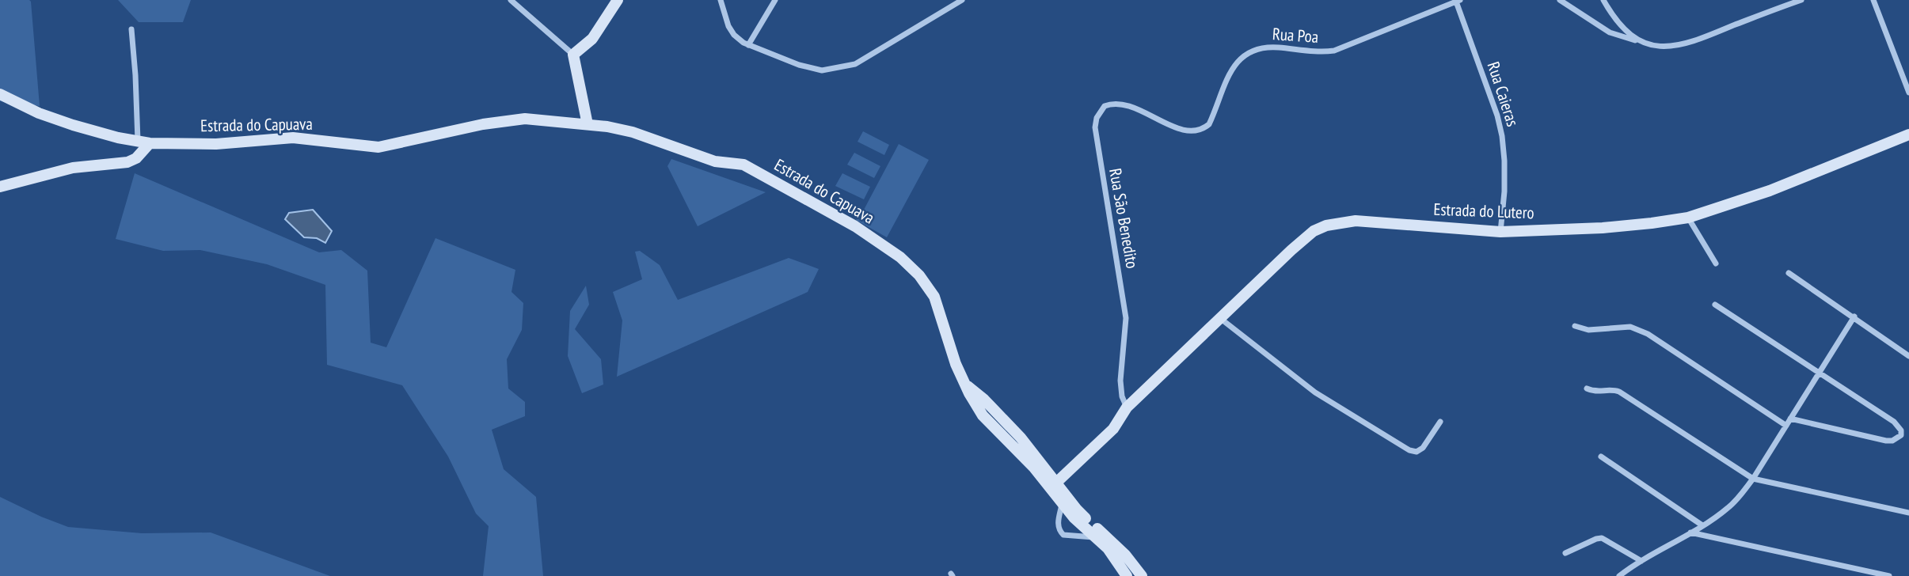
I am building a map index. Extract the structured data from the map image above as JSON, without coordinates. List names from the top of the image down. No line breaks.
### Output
{"streets":{"main road":["Estrada do Capuava","Estrada do Lutero"],"street":["Rua Poa","Rua Caieras","Rua São Benedito"]},"crossings":[["Rua Poa","Rua Caieras"],["Rua Poa","Rua São Benedito"],["Rua Caieras","Estrada do Lutero"],["Estrada do Capuava","Estrada do Lutero"],["Estrada do Lutero","Rua São Benedito"]]}
